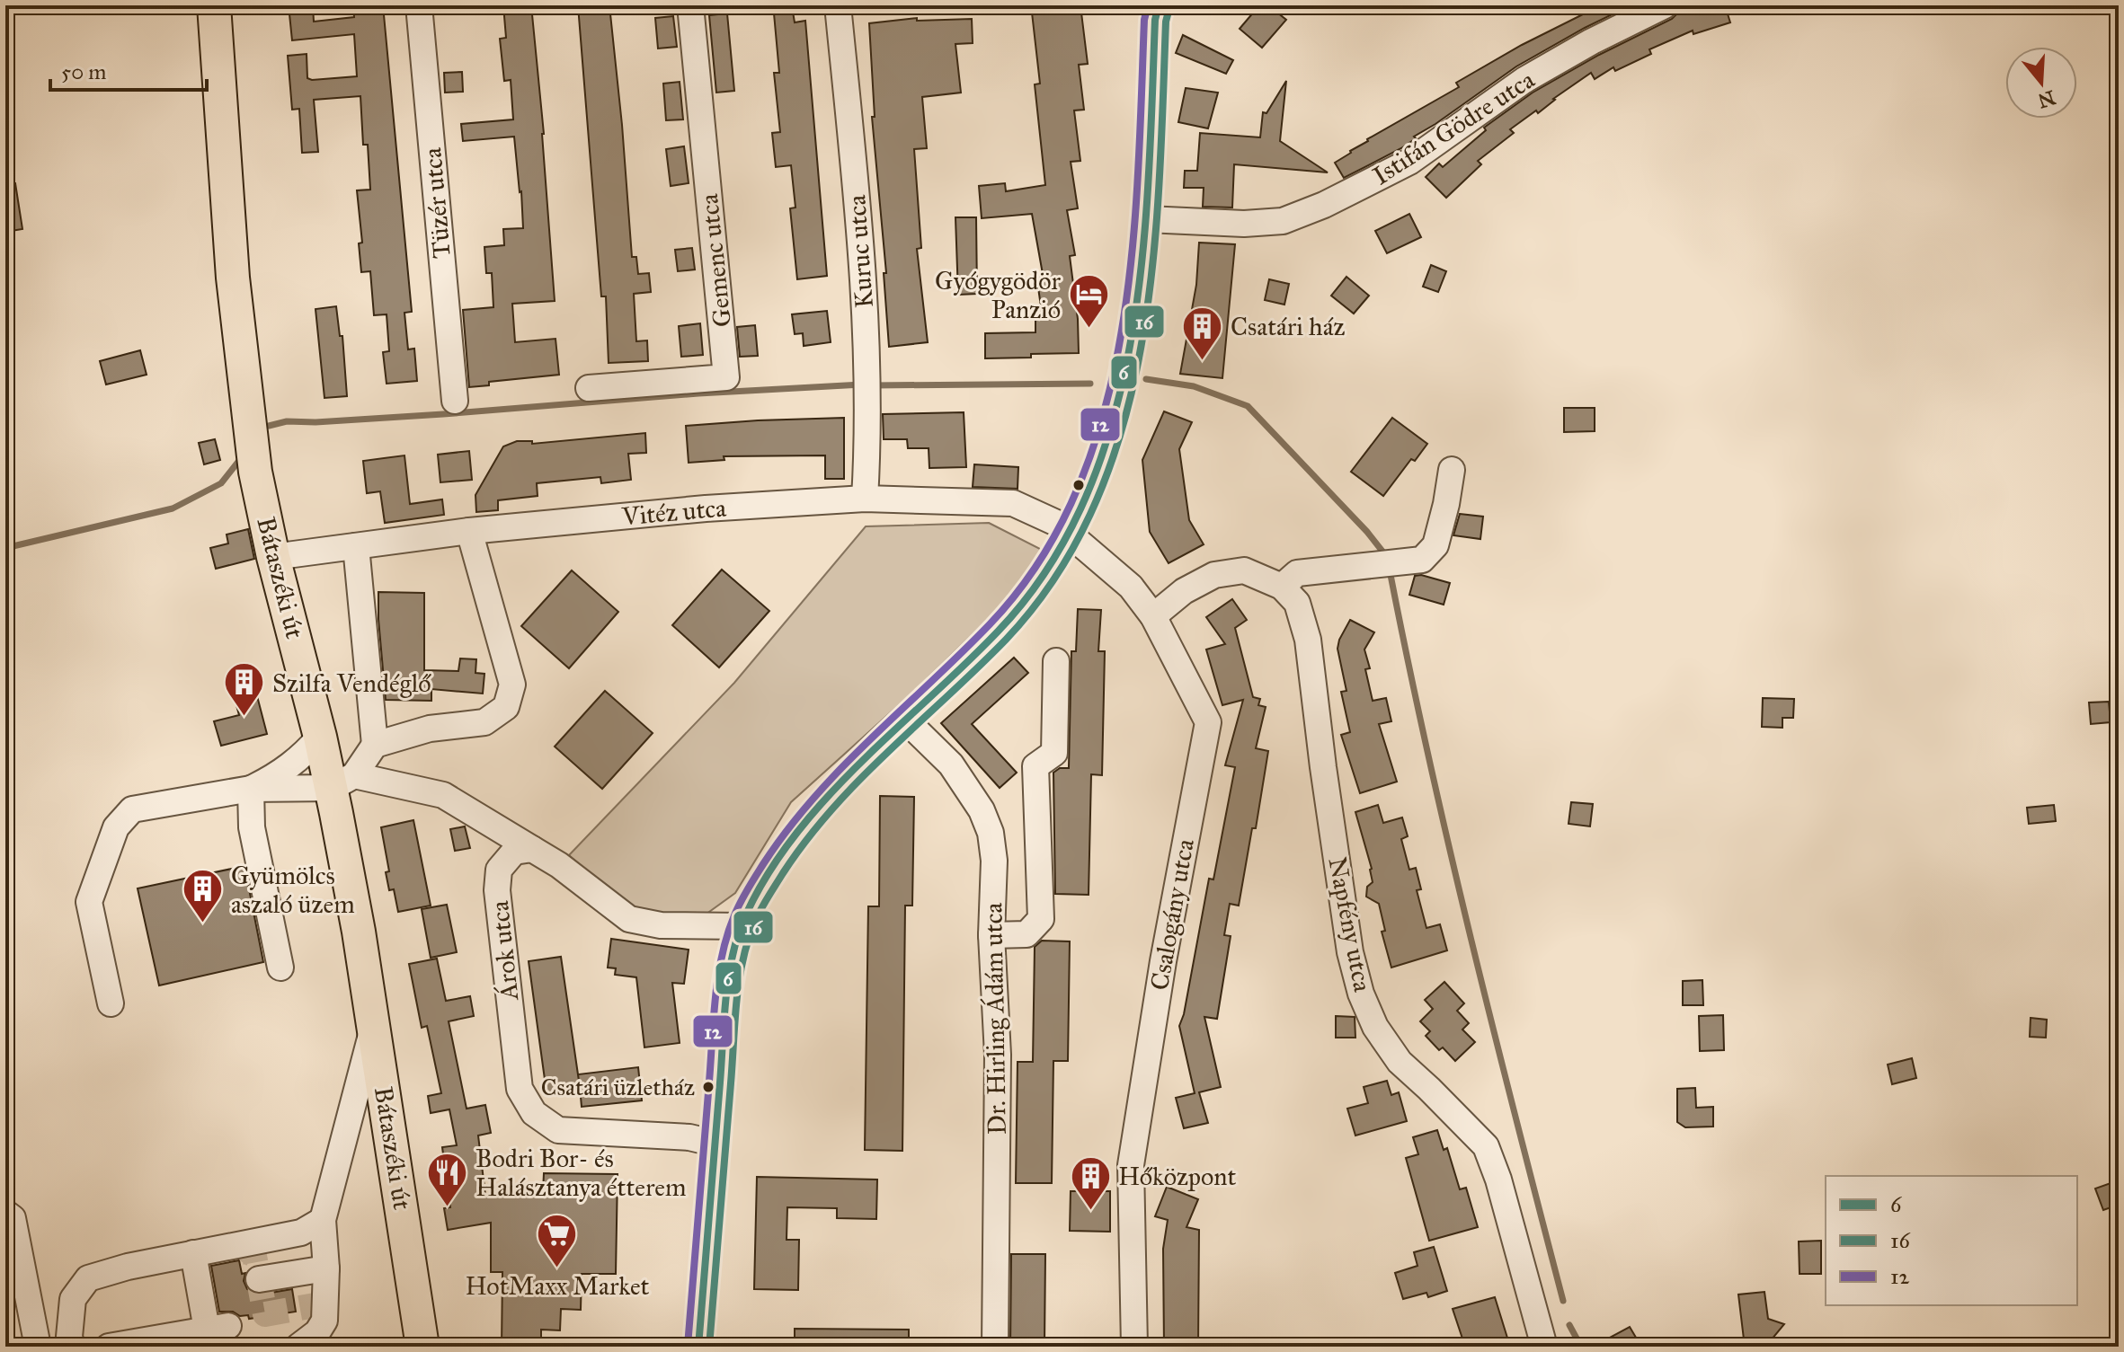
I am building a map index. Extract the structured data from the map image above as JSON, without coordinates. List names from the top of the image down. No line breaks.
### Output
{"streets":{"main road":["Bátaszéki út"],"street":["Istifán Gödre utca","Tüzér utca","Kuruc utca","Gemenc utca","Vitéz utca","Csalogány utca","Napfény utca","Árok utca","Dr. Hirling Ádám utca"]},"crossings":[["Kuruc utca","Vitéz utca"],["Vitéz utca","Bátaszéki út"],["Vitéz utca","Csalogány utca"]],"places":{"hotel":["Gyógygödör Panzió"],"building":["Csatári ház","Szilfa Vendéglő","Gyümölcs aszaló üzem","Hőközpont"],"other":["Csatári üzletház"],"restaurant":["Bodri Bor- és Halásztanya étterem"],"supermarket":["HotMaxx Market"]},"lines":["transit line 6","transit line 12","transit line 16"],"legend":["6","16","12"],"scale_bar":"50 m","north":"bottom"}
